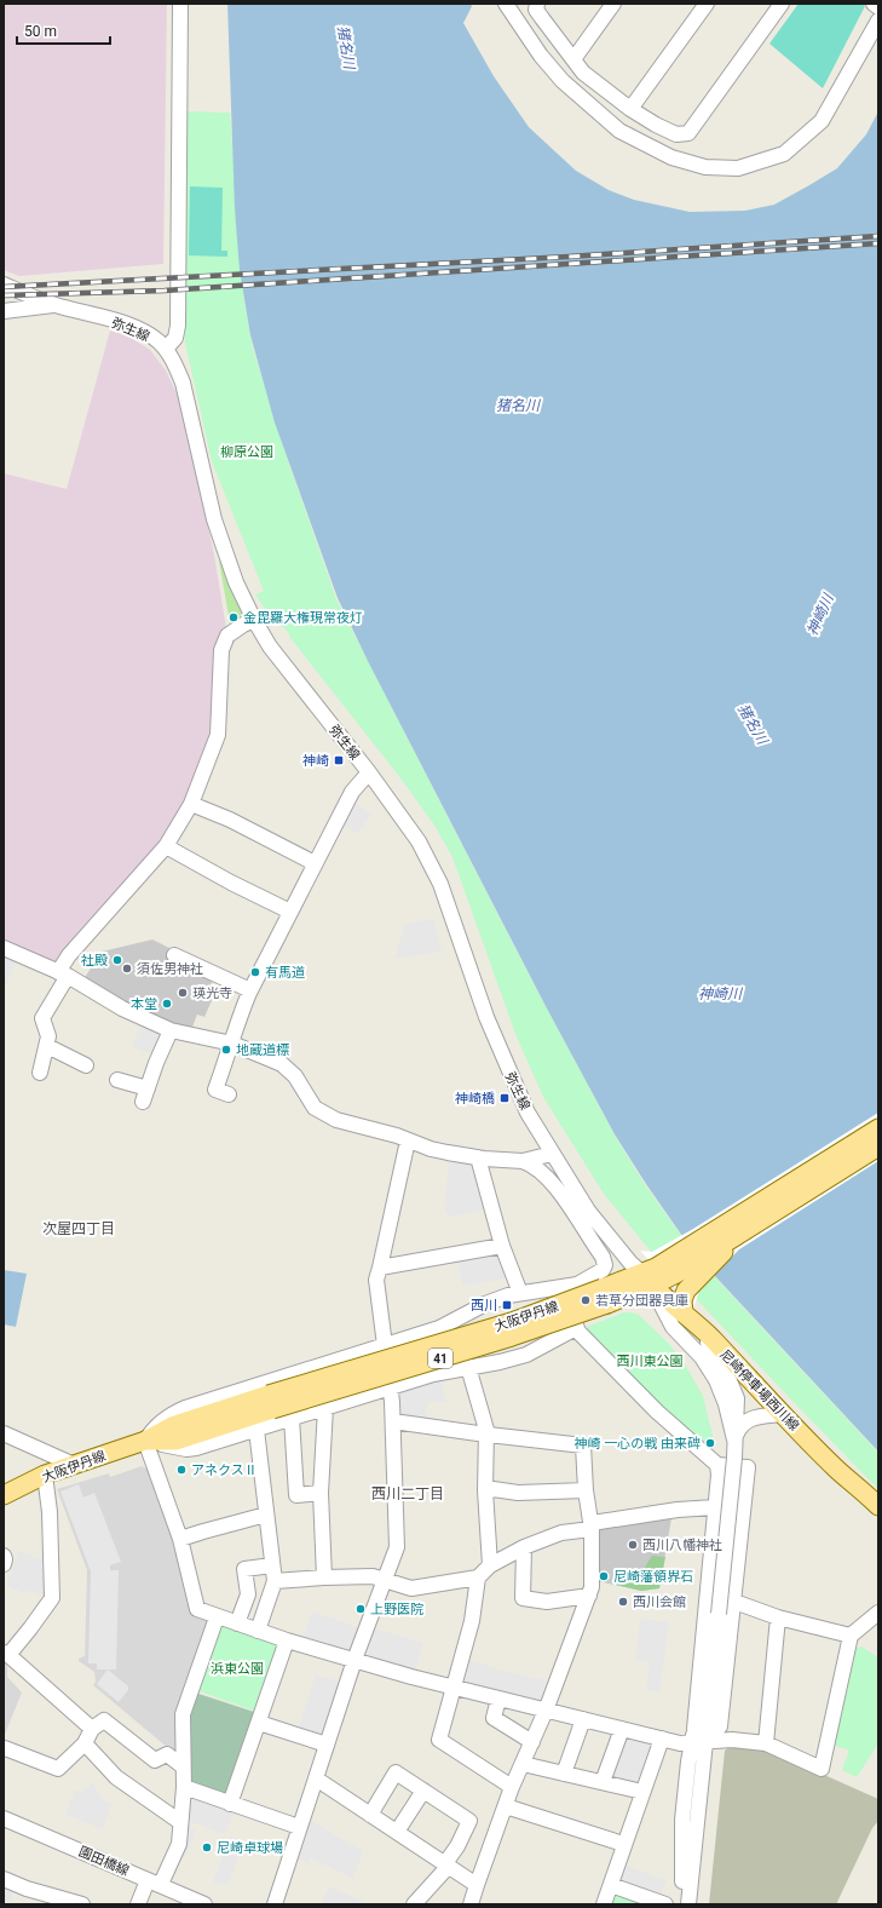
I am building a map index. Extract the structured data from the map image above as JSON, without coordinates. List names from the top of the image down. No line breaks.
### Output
{"streets":{"main road":["大阪伊丹線","41","尼崎停車場西川線"],"street":["弥生線","園田橋線"]},"crossings":[["弥生線","大阪伊丹線"],["弥生線","尼崎停車場西川線"],["大阪伊丹線","尼崎停車場西川線"]],"districts":["次屋四丁目","西川二丁目"],"water":["猪名川","神崎川"],"parks":["柳原公園","西川東公園","浜東公園"],"places":{"other":["金毘羅大権現常夜灯","社殿","須佐男神社","有馬道","瑛光寺","本堂","地蔵道標","若草分団器具庫","神崎 一心の戦 由来碑","アネクスⅡ","西川八幡神社","尼崎藩領界石","西川会館","上野医院","尼崎卓球場"],"transit":["神崎","神崎橋","西川"]},"scale_bar":"50 m"}
